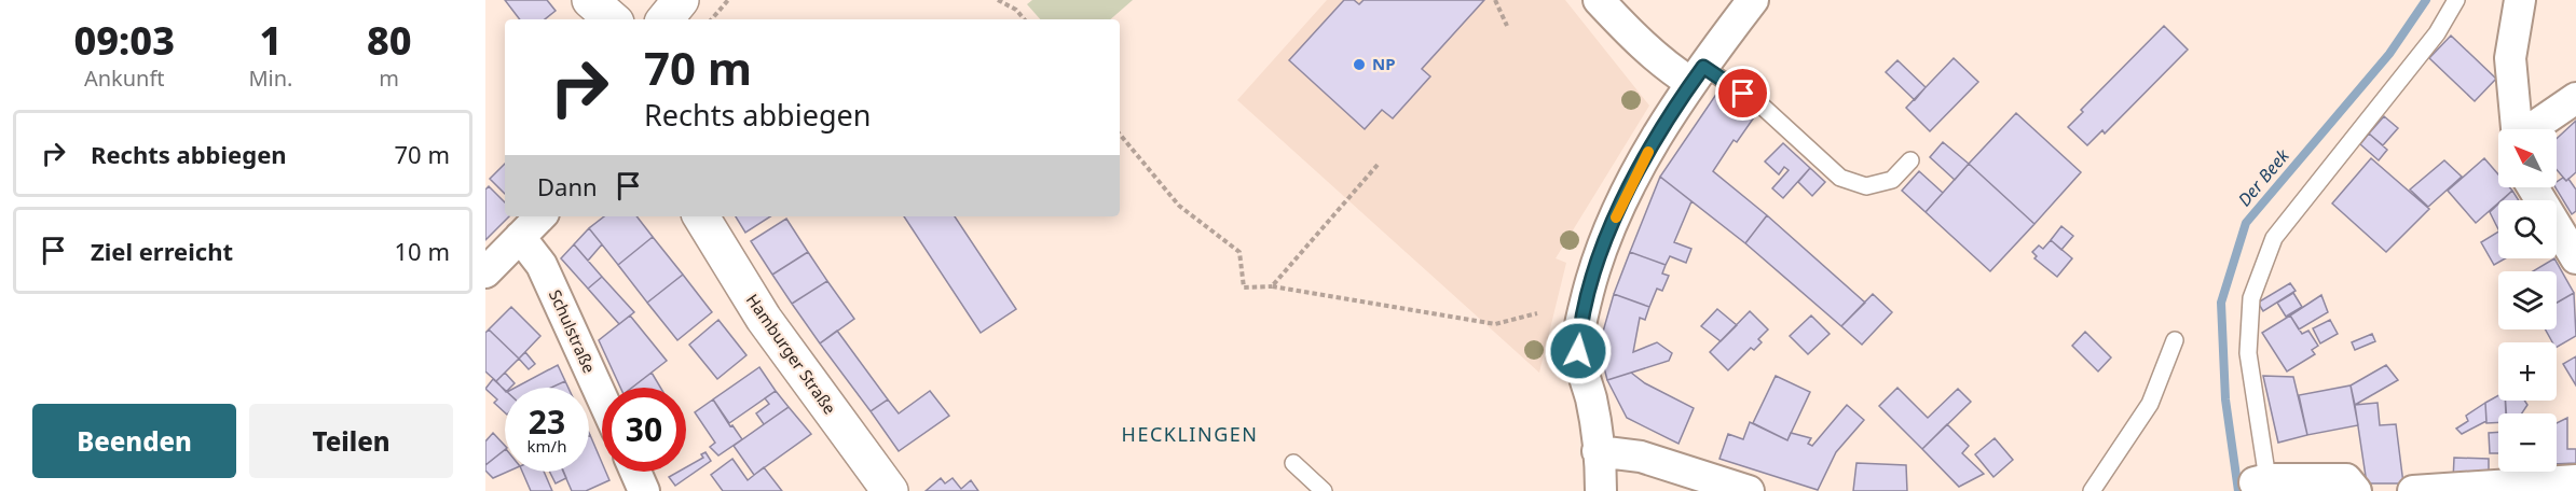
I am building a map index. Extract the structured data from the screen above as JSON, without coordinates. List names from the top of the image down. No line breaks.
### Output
{"streets":{"main road":["Hamburger Straße"],"street":["Schulstraße"]},"districts":["HECKLINGEN"],"water":["Der Beek"],"places":["NP"],"north":"top left","page":{"eta":["09:03","Ankunft","1","Min.","80","m"],"turn":["70 m","Rechts abbiegen"],"list":[{"name":"Rechts abbiegen","value":"70 m"},{"name":"Ziel erreicht","value":"10 m"}],"map_buttons":["+","−"],"then":"Dann","speed":"23 km/h","limit":"30","buttons":["Beenden","Teilen"]}}
